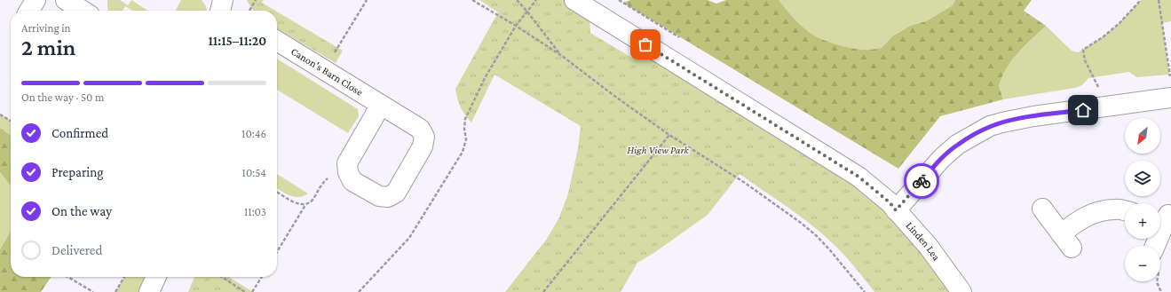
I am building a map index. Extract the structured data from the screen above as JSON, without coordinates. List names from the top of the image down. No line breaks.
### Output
{"streets":{"street":["Canon's Barn Close","Linden Lea"]},"parks":["High View Park"],"north":"bottom left","page":{"heading":["2 min","Arriving in","11:15–11:20"],"bar":"On the way · 50 m","list":[["Confirmed","10:46"],["Preparing","10:54"],["On the way","11:03"],"Delivered"],"map_buttons":["+","−"]}}
